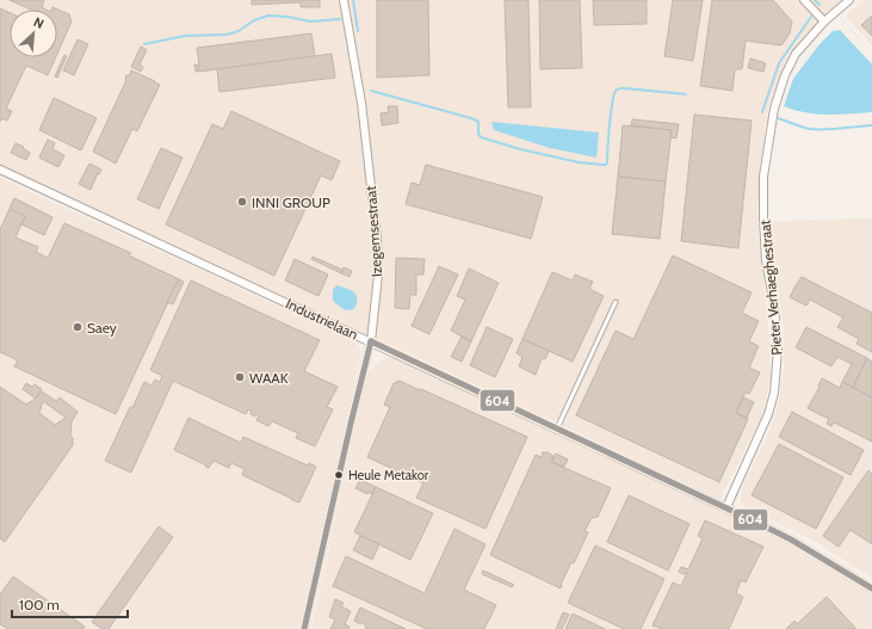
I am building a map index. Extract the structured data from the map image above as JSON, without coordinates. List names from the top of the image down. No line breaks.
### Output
{"streets":{"street":["Izegemsestraat","Pieter Verhaeghestraat","Industrielaan"]},"crossings":[["Izegemsestraat","Industrielaan"],["Pieter Verhaeghestraat","Industrielaan"]],"places":["INNI GROUP","Saey","WAAK","Heule Metakor"],"lines":["transit line 604"],"scale_bar":"100 m","north":"top right"}
